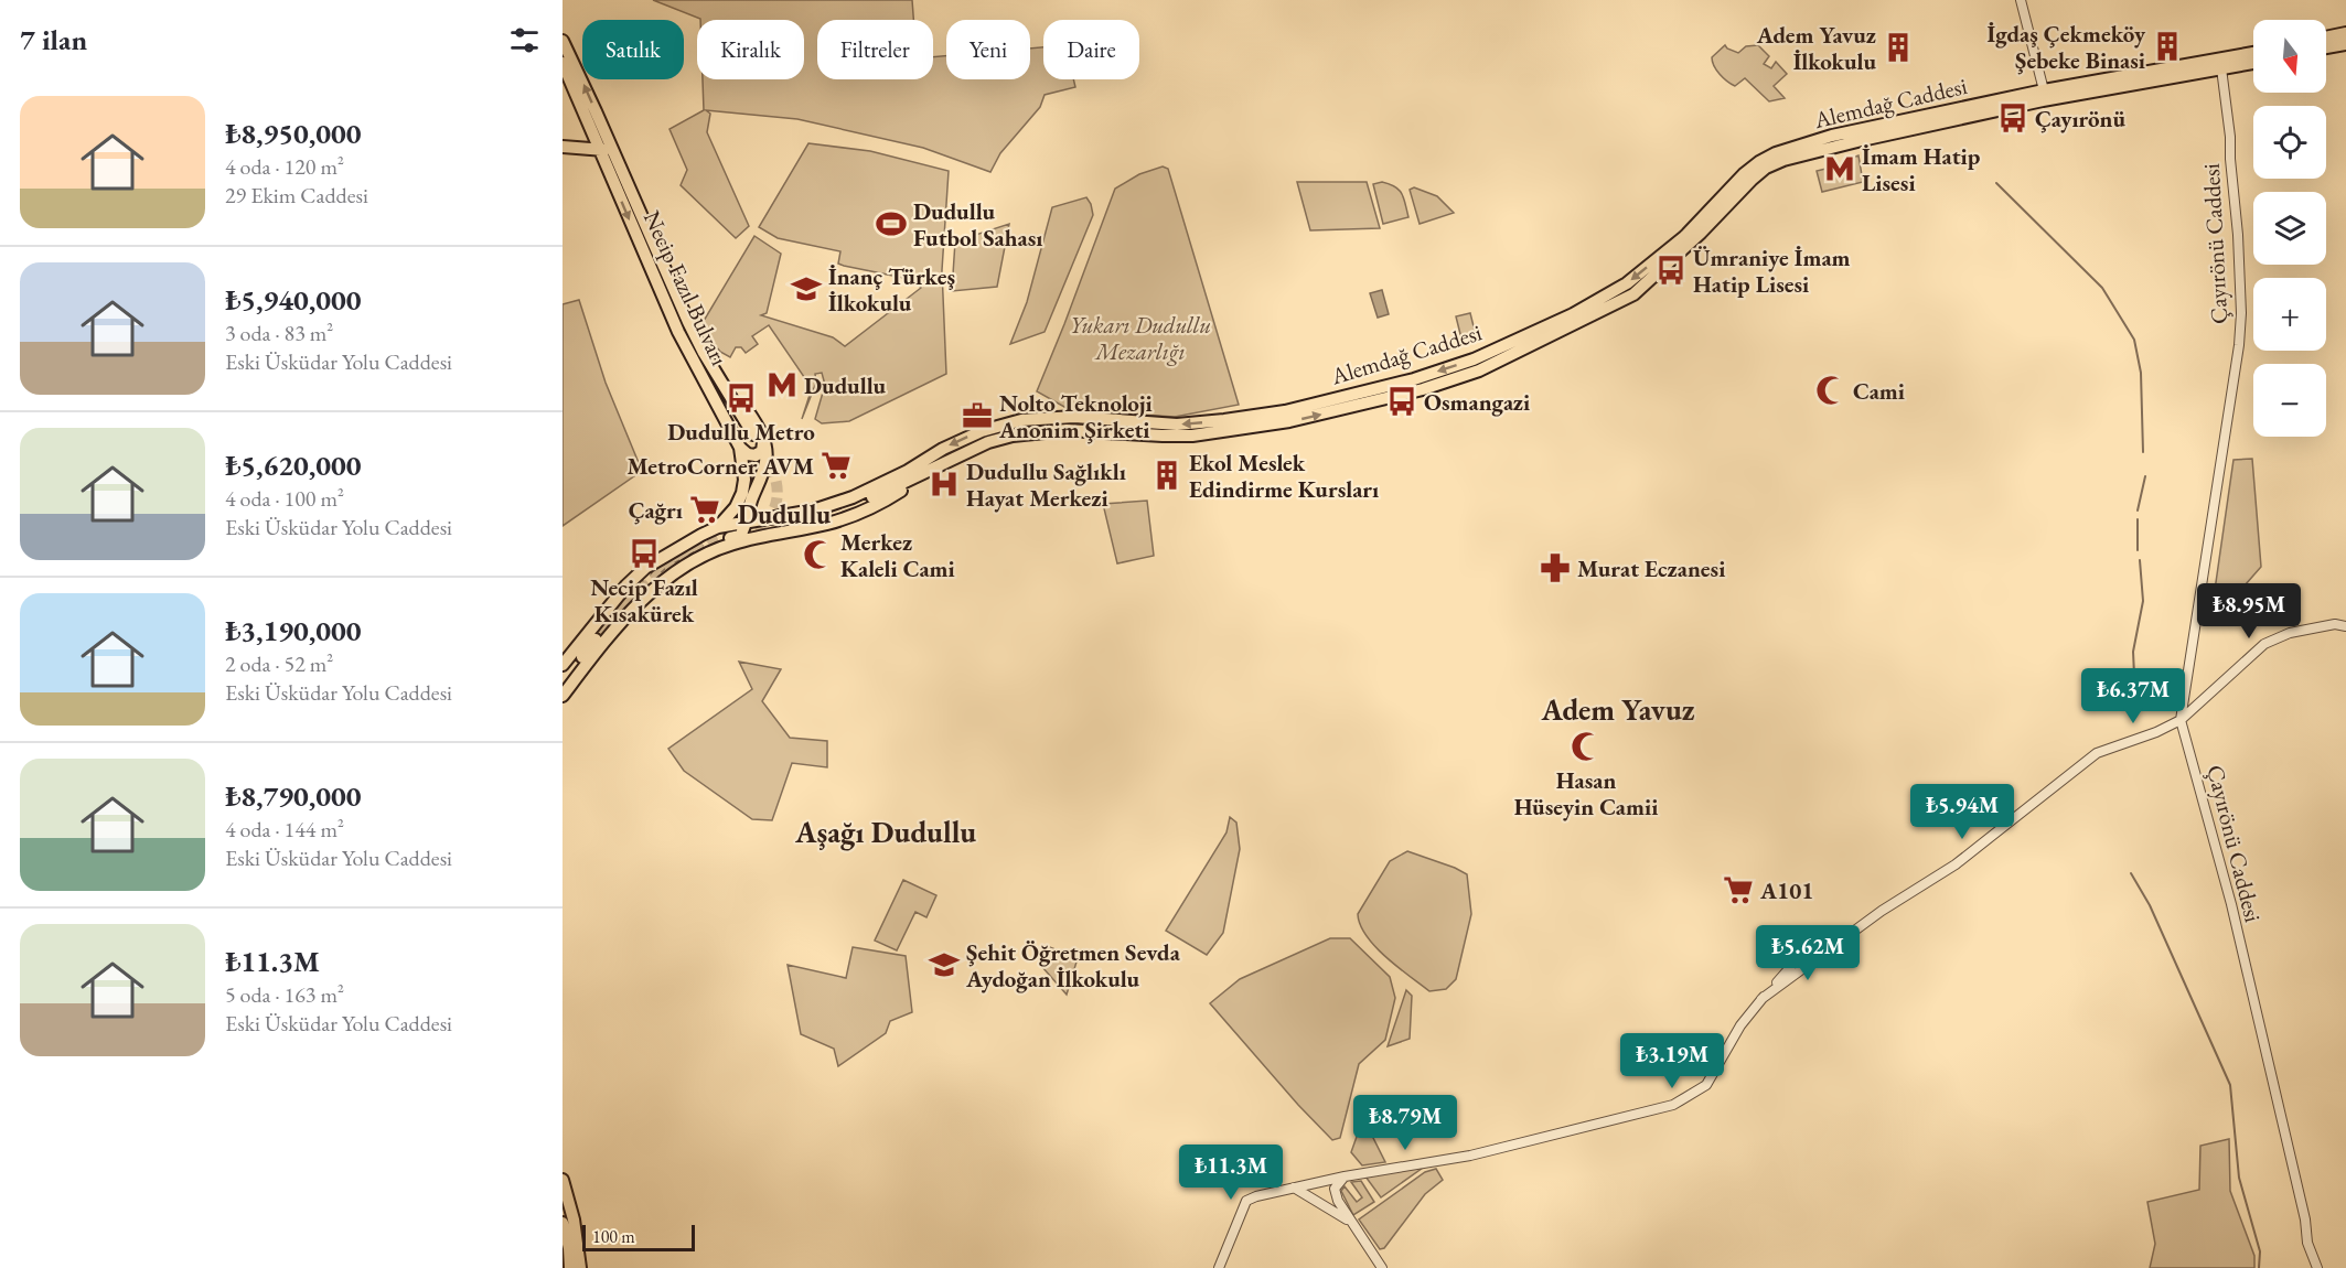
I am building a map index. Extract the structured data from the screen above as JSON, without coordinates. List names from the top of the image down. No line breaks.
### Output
{"streets":{"main road":["Alemdağ Caddesi","Necip Fazıl Bulvarı"],"street":["Çayırönü Caddesi"]},"crossings":[["Alemdağ Caddesi","Çayırönü Caddesi"],["Alemdağ Caddesi","Necip Fazıl Bulvarı"]],"districts":["Dudullu","Adem Yavuz","Aşağı Dudullu"],"parks":["Yukarı Dudullu Mezarlığı"],"places":{"building":["İgdaş Çekmeköy Şebeke Binasi","Adem Yavuz İlkokulu","Ekol Meslek Edindirme Kursları"],"bus stop":["Çayırönü","Ümraniye İmam Hatip Lisesi","Dudullu Metro","Osmangazi","Necip Fazıl Kısakürek"],"metro station":["İmam Hatip Lisesi","Dudullu"],"sports":["Dudullu Futbol Sahası"],"school or university":["İnanç Türkeş İlkokulu","Şehit Öğretmen Sevda Aydoğan İlkokulu"],"mosque":["Cami","Merkez Kaleli Cami","Hasan Hüseyin Camii"],"office":["Nolto Teknoloji Anonim Şirketi"],"supermarket":["MetroCorner AVM","Çağrı","A101"],"hospital":["Dudullu Sağlıklı Hayat Merkezi"],"pharmacy":["Murat Eczanesi"]},"scale_bar":"100 m","north":"bottom","page":{"heading":"7 ilan","map_buttons":["+","−"],"chip":["Satılık","Kiralık","Filtreler","Yeni","Daire"],"list":[{"name":"₺8,950,000","note":"4 oda · 120 m² · 29 Ekim Caddesi"},{"name":"₺5,940,000","note":"3 oda · 83 m² · Eski Üsküdar Yolu Caddesi"},{"name":"₺5,620,000","note":"4 oda · 100 m² · Eski Üsküdar Yolu Caddesi"},{"name":"₺3,190,000","note":"2 oda · 52 m² · Eski Üsküdar Yolu Caddesi"},{"name":"₺8,790,000","note":"4 oda · 144 m² · Eski Üsküdar Yolu Caddesi"},{"name":"₺11.3M","note":"5 oda · 163 m² · Eski Üsküdar Yolu Caddesi"}],"price":["₺8.95M","₺6.37M","₺5.94M","₺5.62M","₺3.19M","₺8.79M","₺11.3M"],"scale":"100 m"}}
